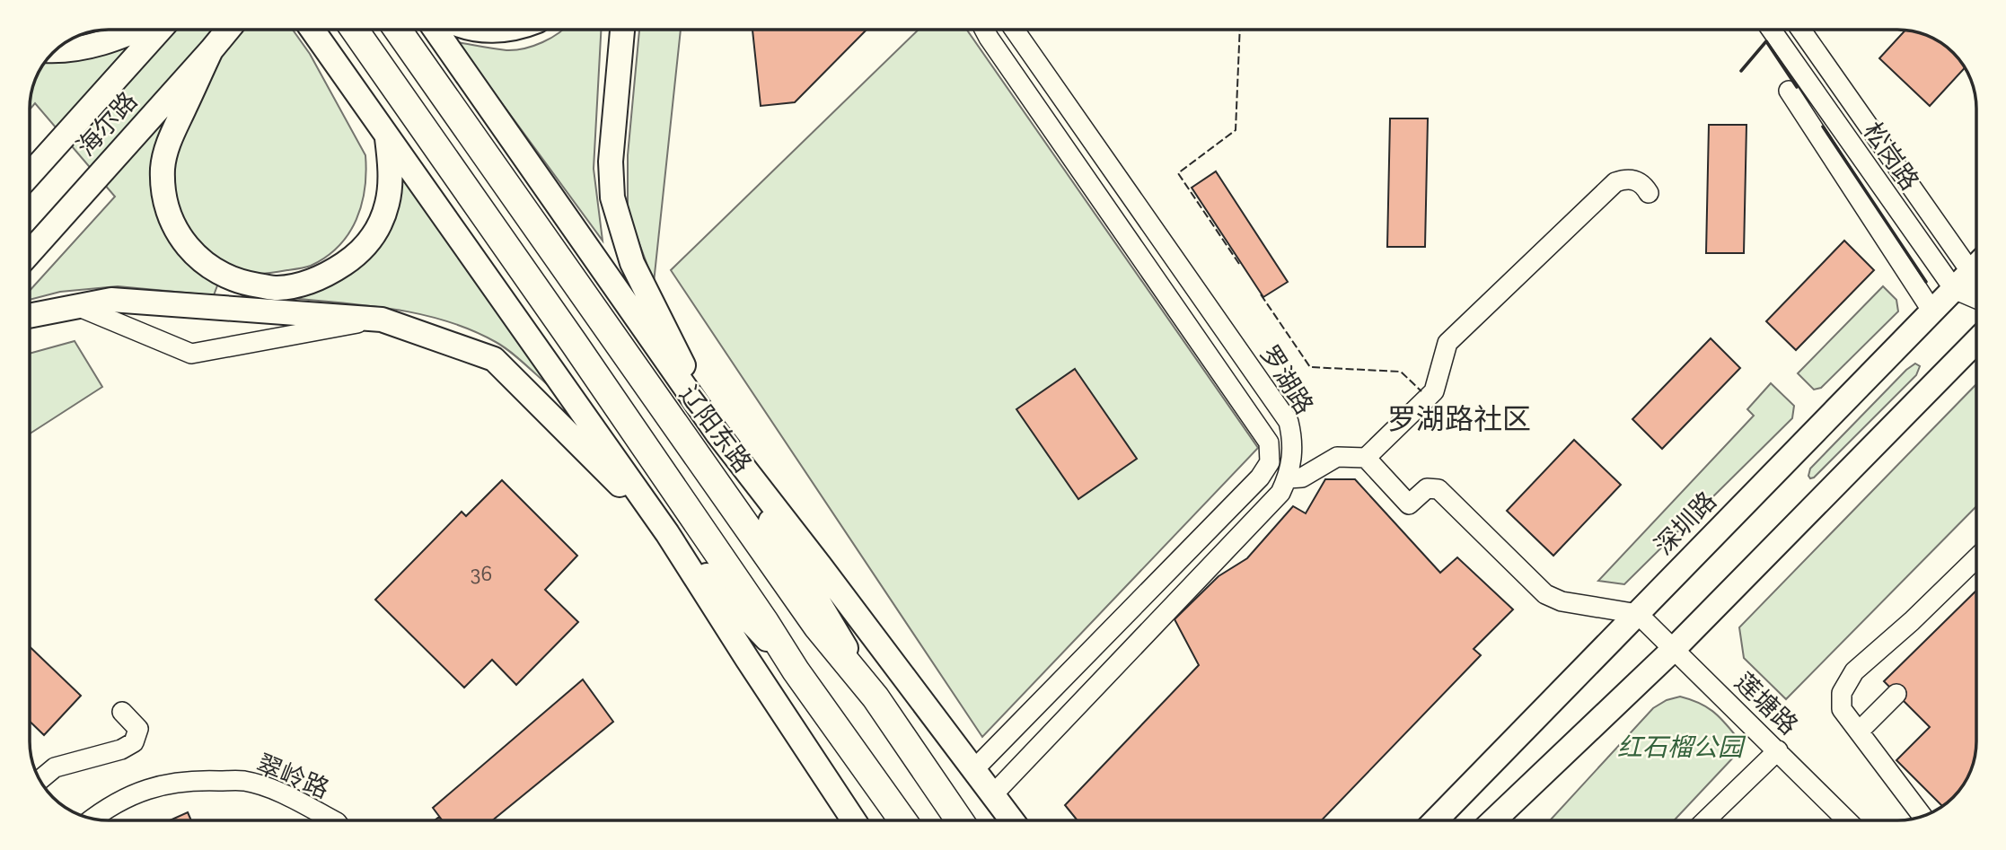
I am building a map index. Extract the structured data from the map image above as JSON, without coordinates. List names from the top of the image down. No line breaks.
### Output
{"streets":{"highway":["辽阳东路"],"main road":["海尔路","深圳路"],"street":["松岗路","罗湖路","莲塘路","翠岭路"]},"crossings":[["松岗路","深圳路"],["罗湖路","辽阳东路"],["深圳路","莲塘路"]],"districts":["罗湖路社区"],"parks":["红石榴公园"],"house_numbers":["36"]}
